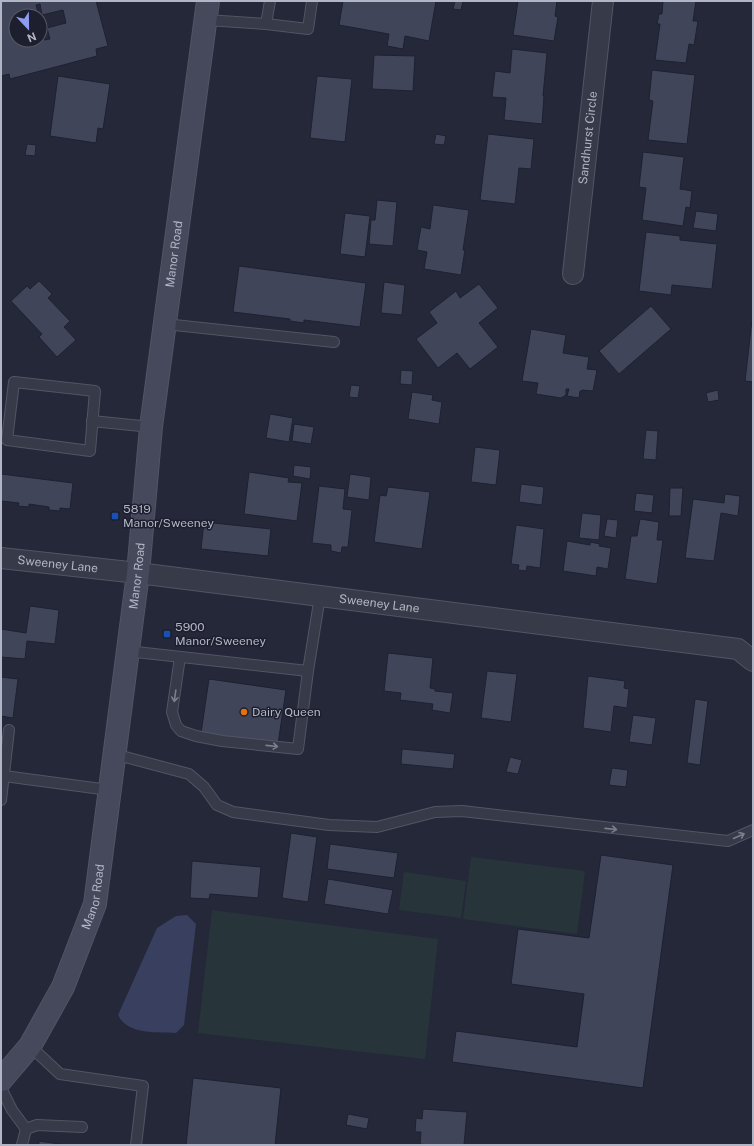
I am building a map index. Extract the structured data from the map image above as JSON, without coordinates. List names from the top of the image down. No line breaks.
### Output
{"streets":{"main road":["Manor Road"],"street":["Sandhurst Circle","Sweeney Lane"]},"crossings":[["Manor Road","Sweeney Lane"]],"places":{"transit":["5819 Manor/Sweeney","5900 Manor/Sweeney"],"other":["Dairy Queen"]},"north":"bottom"}
